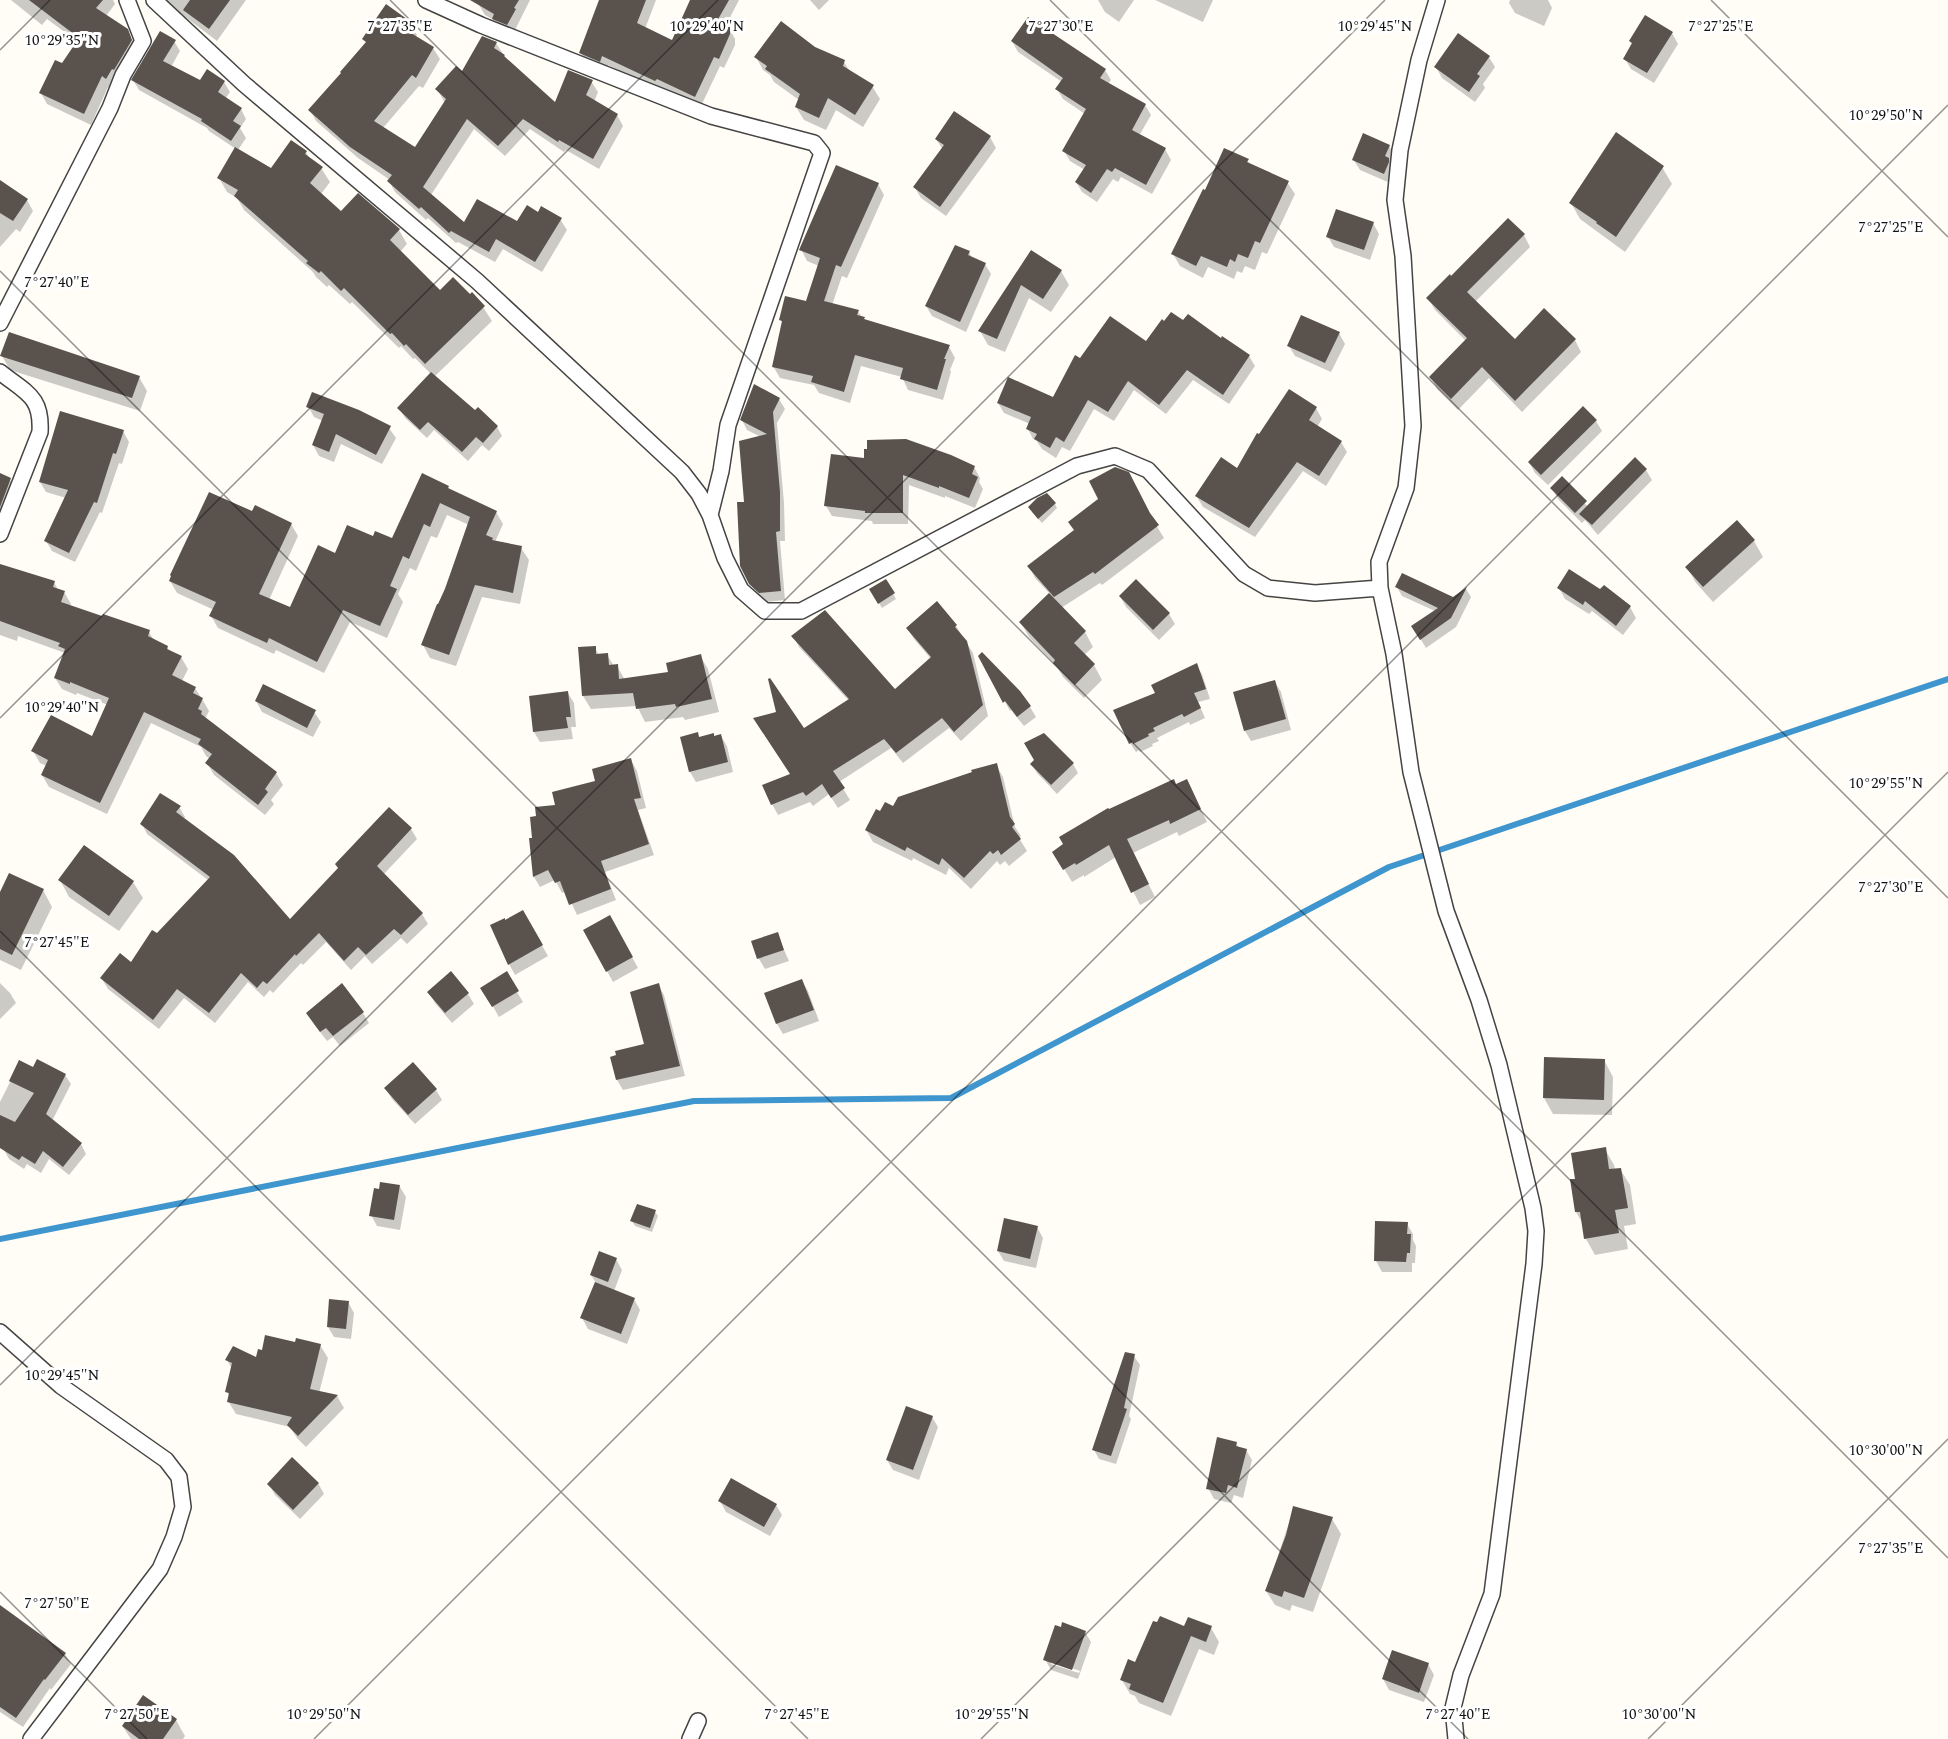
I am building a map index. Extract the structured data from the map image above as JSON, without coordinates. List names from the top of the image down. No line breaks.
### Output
{"coordinates":["7°27'25\"E","7°27'35\"E","10°29'40\"N","7°27'30\"E","10°29'45\"N","10°29'35\"N","10°29'50\"N","7°27'40\"E","10°29'55\"N","7°27'45\"E","10°30'00\"N","7°27'50\"E"]}
